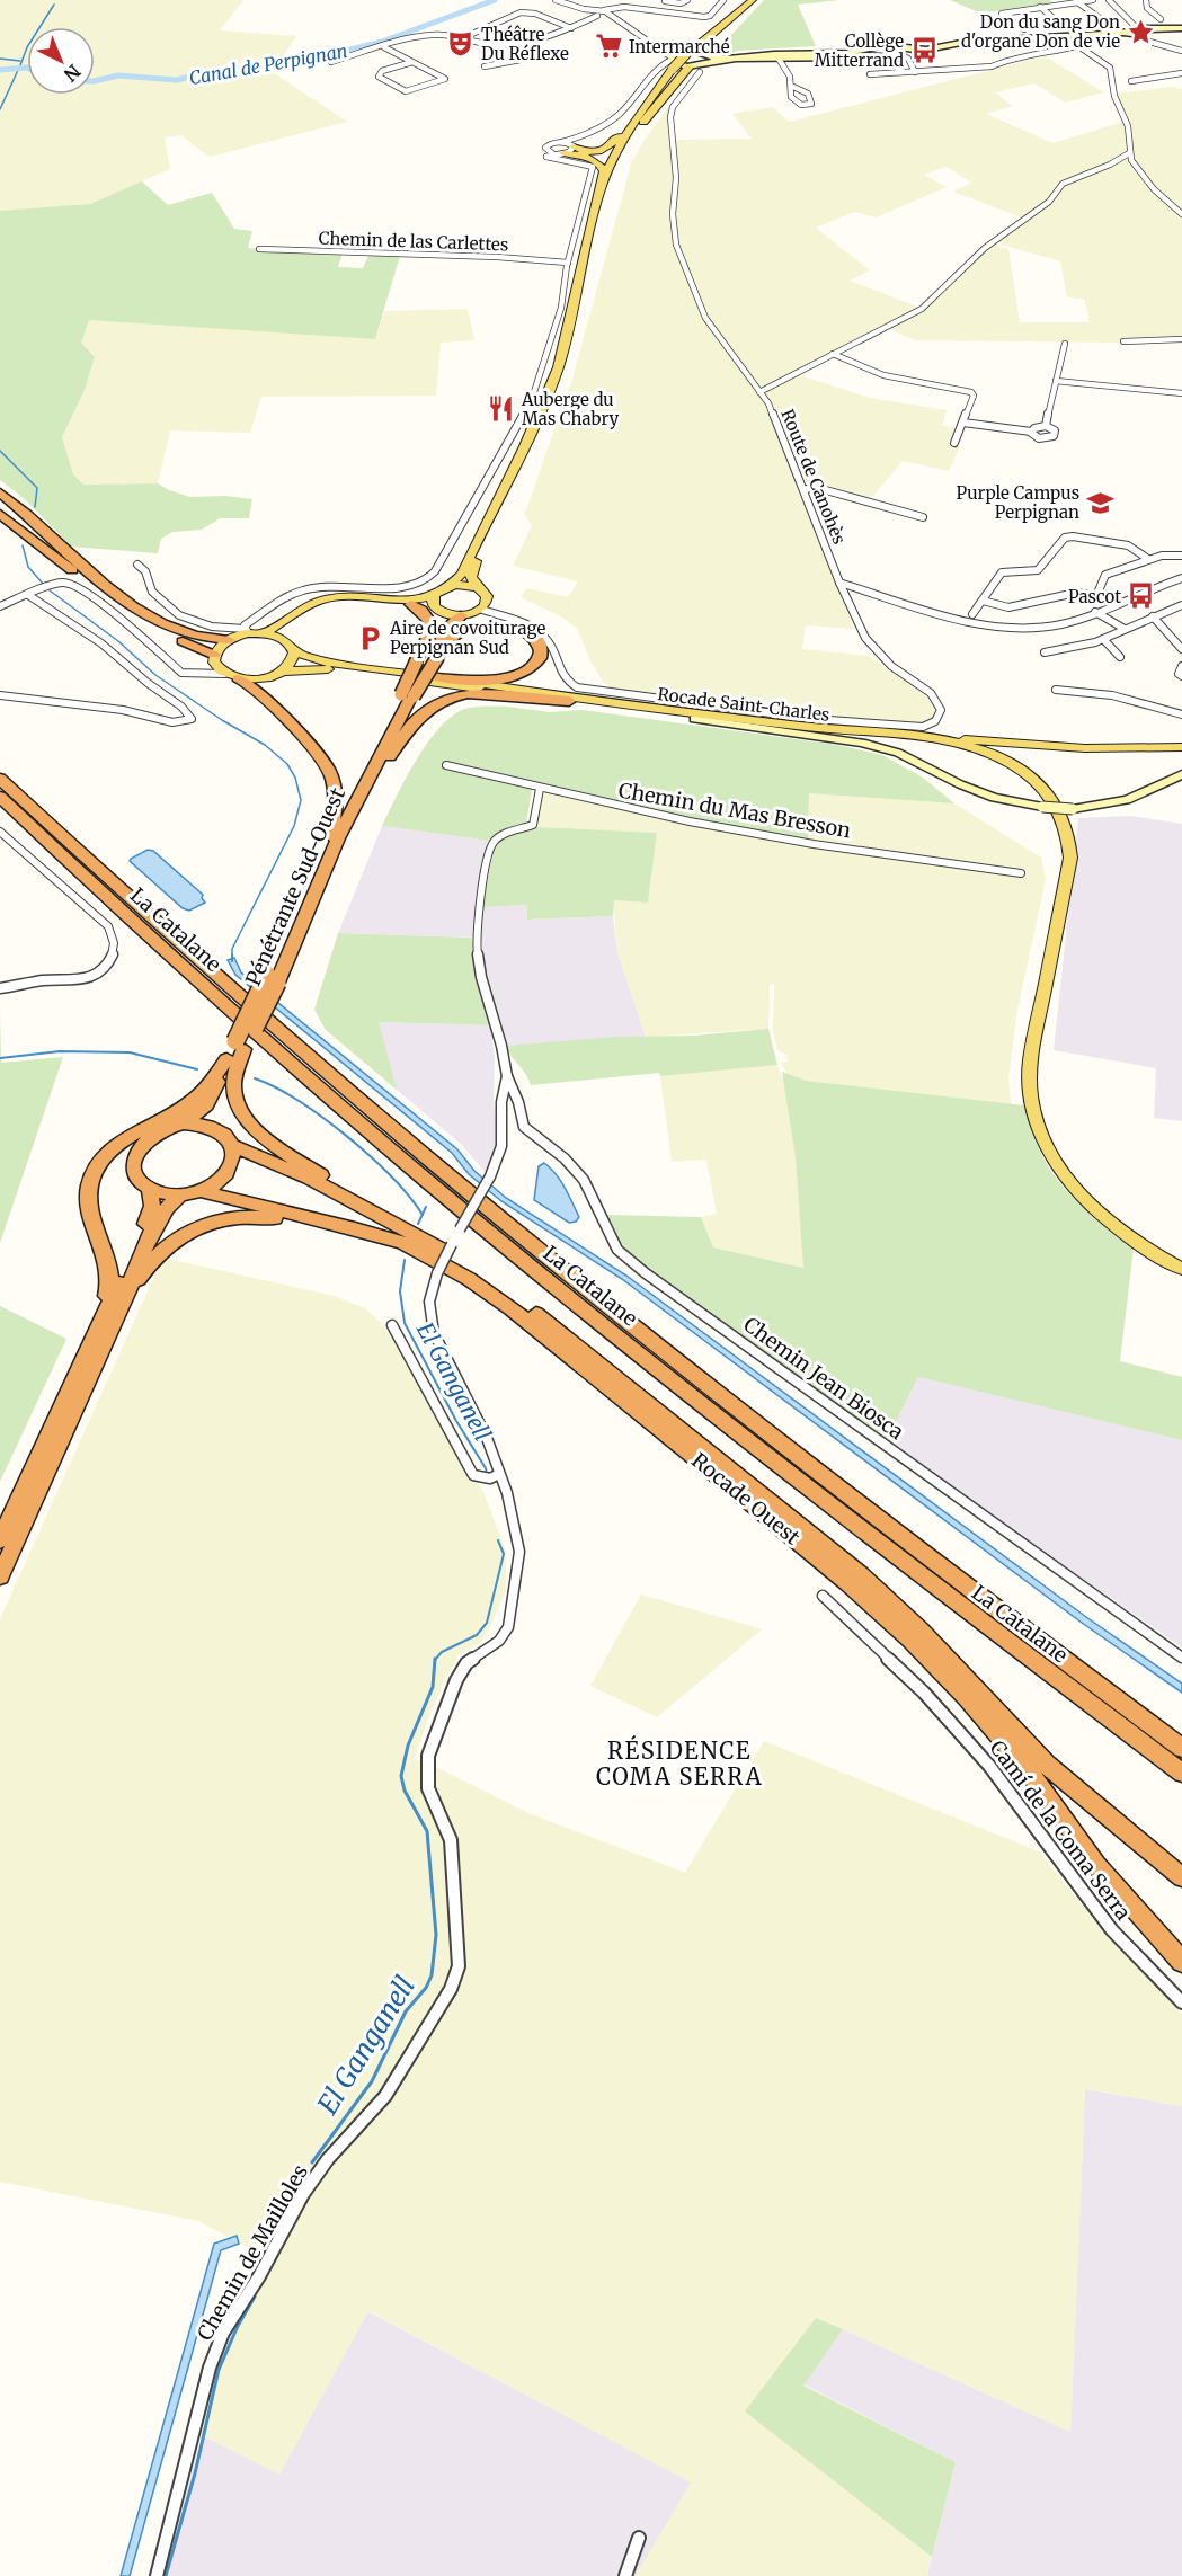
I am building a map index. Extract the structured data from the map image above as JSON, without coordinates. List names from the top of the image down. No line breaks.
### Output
{"streets":{"highway":["Pénétrante Sud-Ouest","La Catalane","Rocade Ouest"],"main road":["Rocade Saint-Charles"],"street":["Chemin de las Carlettes","Route de Canohès","Chemin du Mas Bresson","Chemin Jean Biosca","Camí de la Coma Serra","Chemin de Mailloles"]},"crossings":[["Chemin du Mas Bresson","Chemin de Mailloles"],["Pénétrante Sud-Ouest","Rocade Ouest"],["Chemin Jean Biosca","Chemin de Mailloles"]],"districts":["RÉSIDENCE COMA SERRA"],"water":["Canal de Perpignan","El Ganganell"],"places":{"place":["Don du sang Don d'organe Don de vie"],"theatre":["Théâtre Du Réflexe"],"supermarket":["Intermarché"],"bus stop":["Collège Mitterrand","Pascot"],"restaurant":["Auberge du Mas Chabry"],"school or university":["Purple Campus Perpignan"],"parking":["Aire de covoiturage Perpignan Sud"]},"north":"bottom right"}
